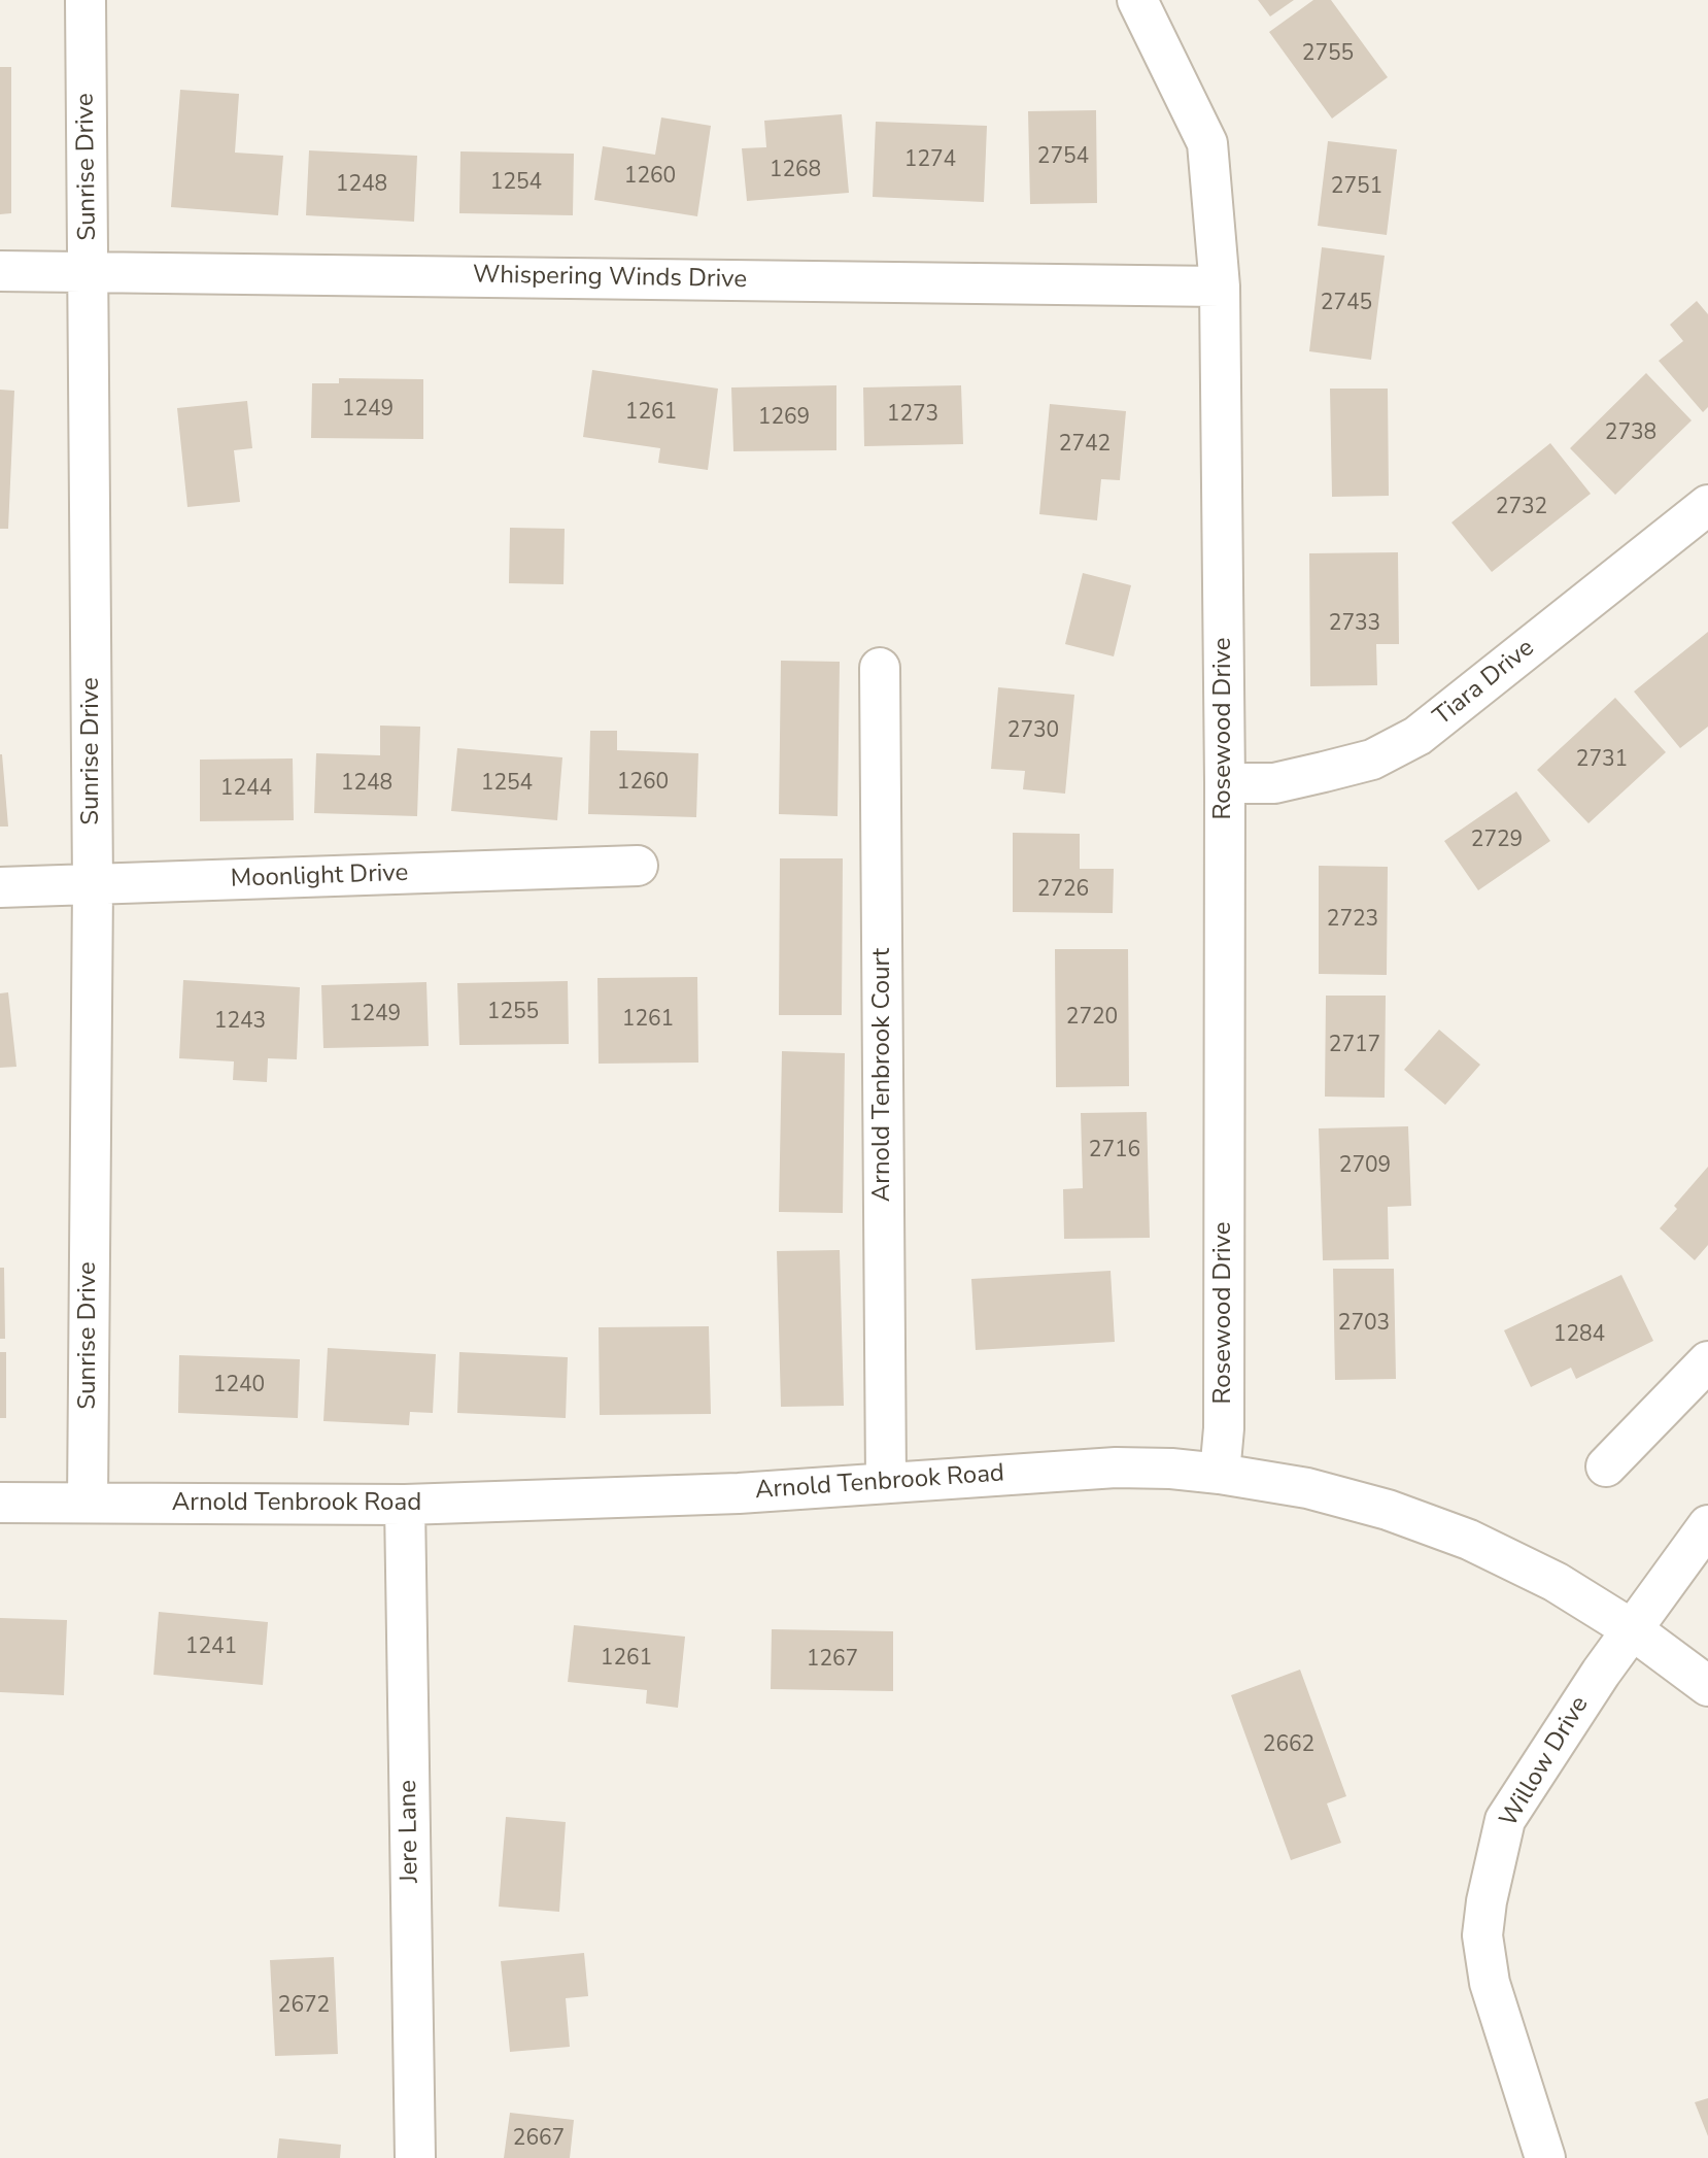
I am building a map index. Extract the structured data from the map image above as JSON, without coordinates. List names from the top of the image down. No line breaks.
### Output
{"streets":{"street":["Sunrise Drive","Whispering Winds Drive","Tiara Drive","Rosewood Drive","Moonlight Drive","Arnold Tenbrook Court","Arnold Tenbrook Road","Willow Drive","Jere Lane"]},"crossings":[["Sunrise Drive","Whispering Winds Drive"],["Sunrise Drive","Moonlight Drive"],["Sunrise Drive","Arnold Tenbrook Road"],["Whispering Winds Drive","Rosewood Drive"],["Tiara Drive","Rosewood Drive"],["Rosewood Drive","Arnold Tenbrook Road"],["Arnold Tenbrook Court","Arnold Tenbrook Road"],["Arnold Tenbrook Road","Willow Drive"],["Arnold Tenbrook Road","Jere Lane"]],"house_numbers":["2755","2754","1274","1268","1260","1254","1248","2751","2745","1249","1261","1273","1269","2738","2742","2732","2733","2730","2731","1260","1248","1254","1244","2729","2726","2723","1255","1249","2720","1261","1243","2717","2716","2709","2703","1284","1240","1241","1261","1267","2662","2672","2667"]}
